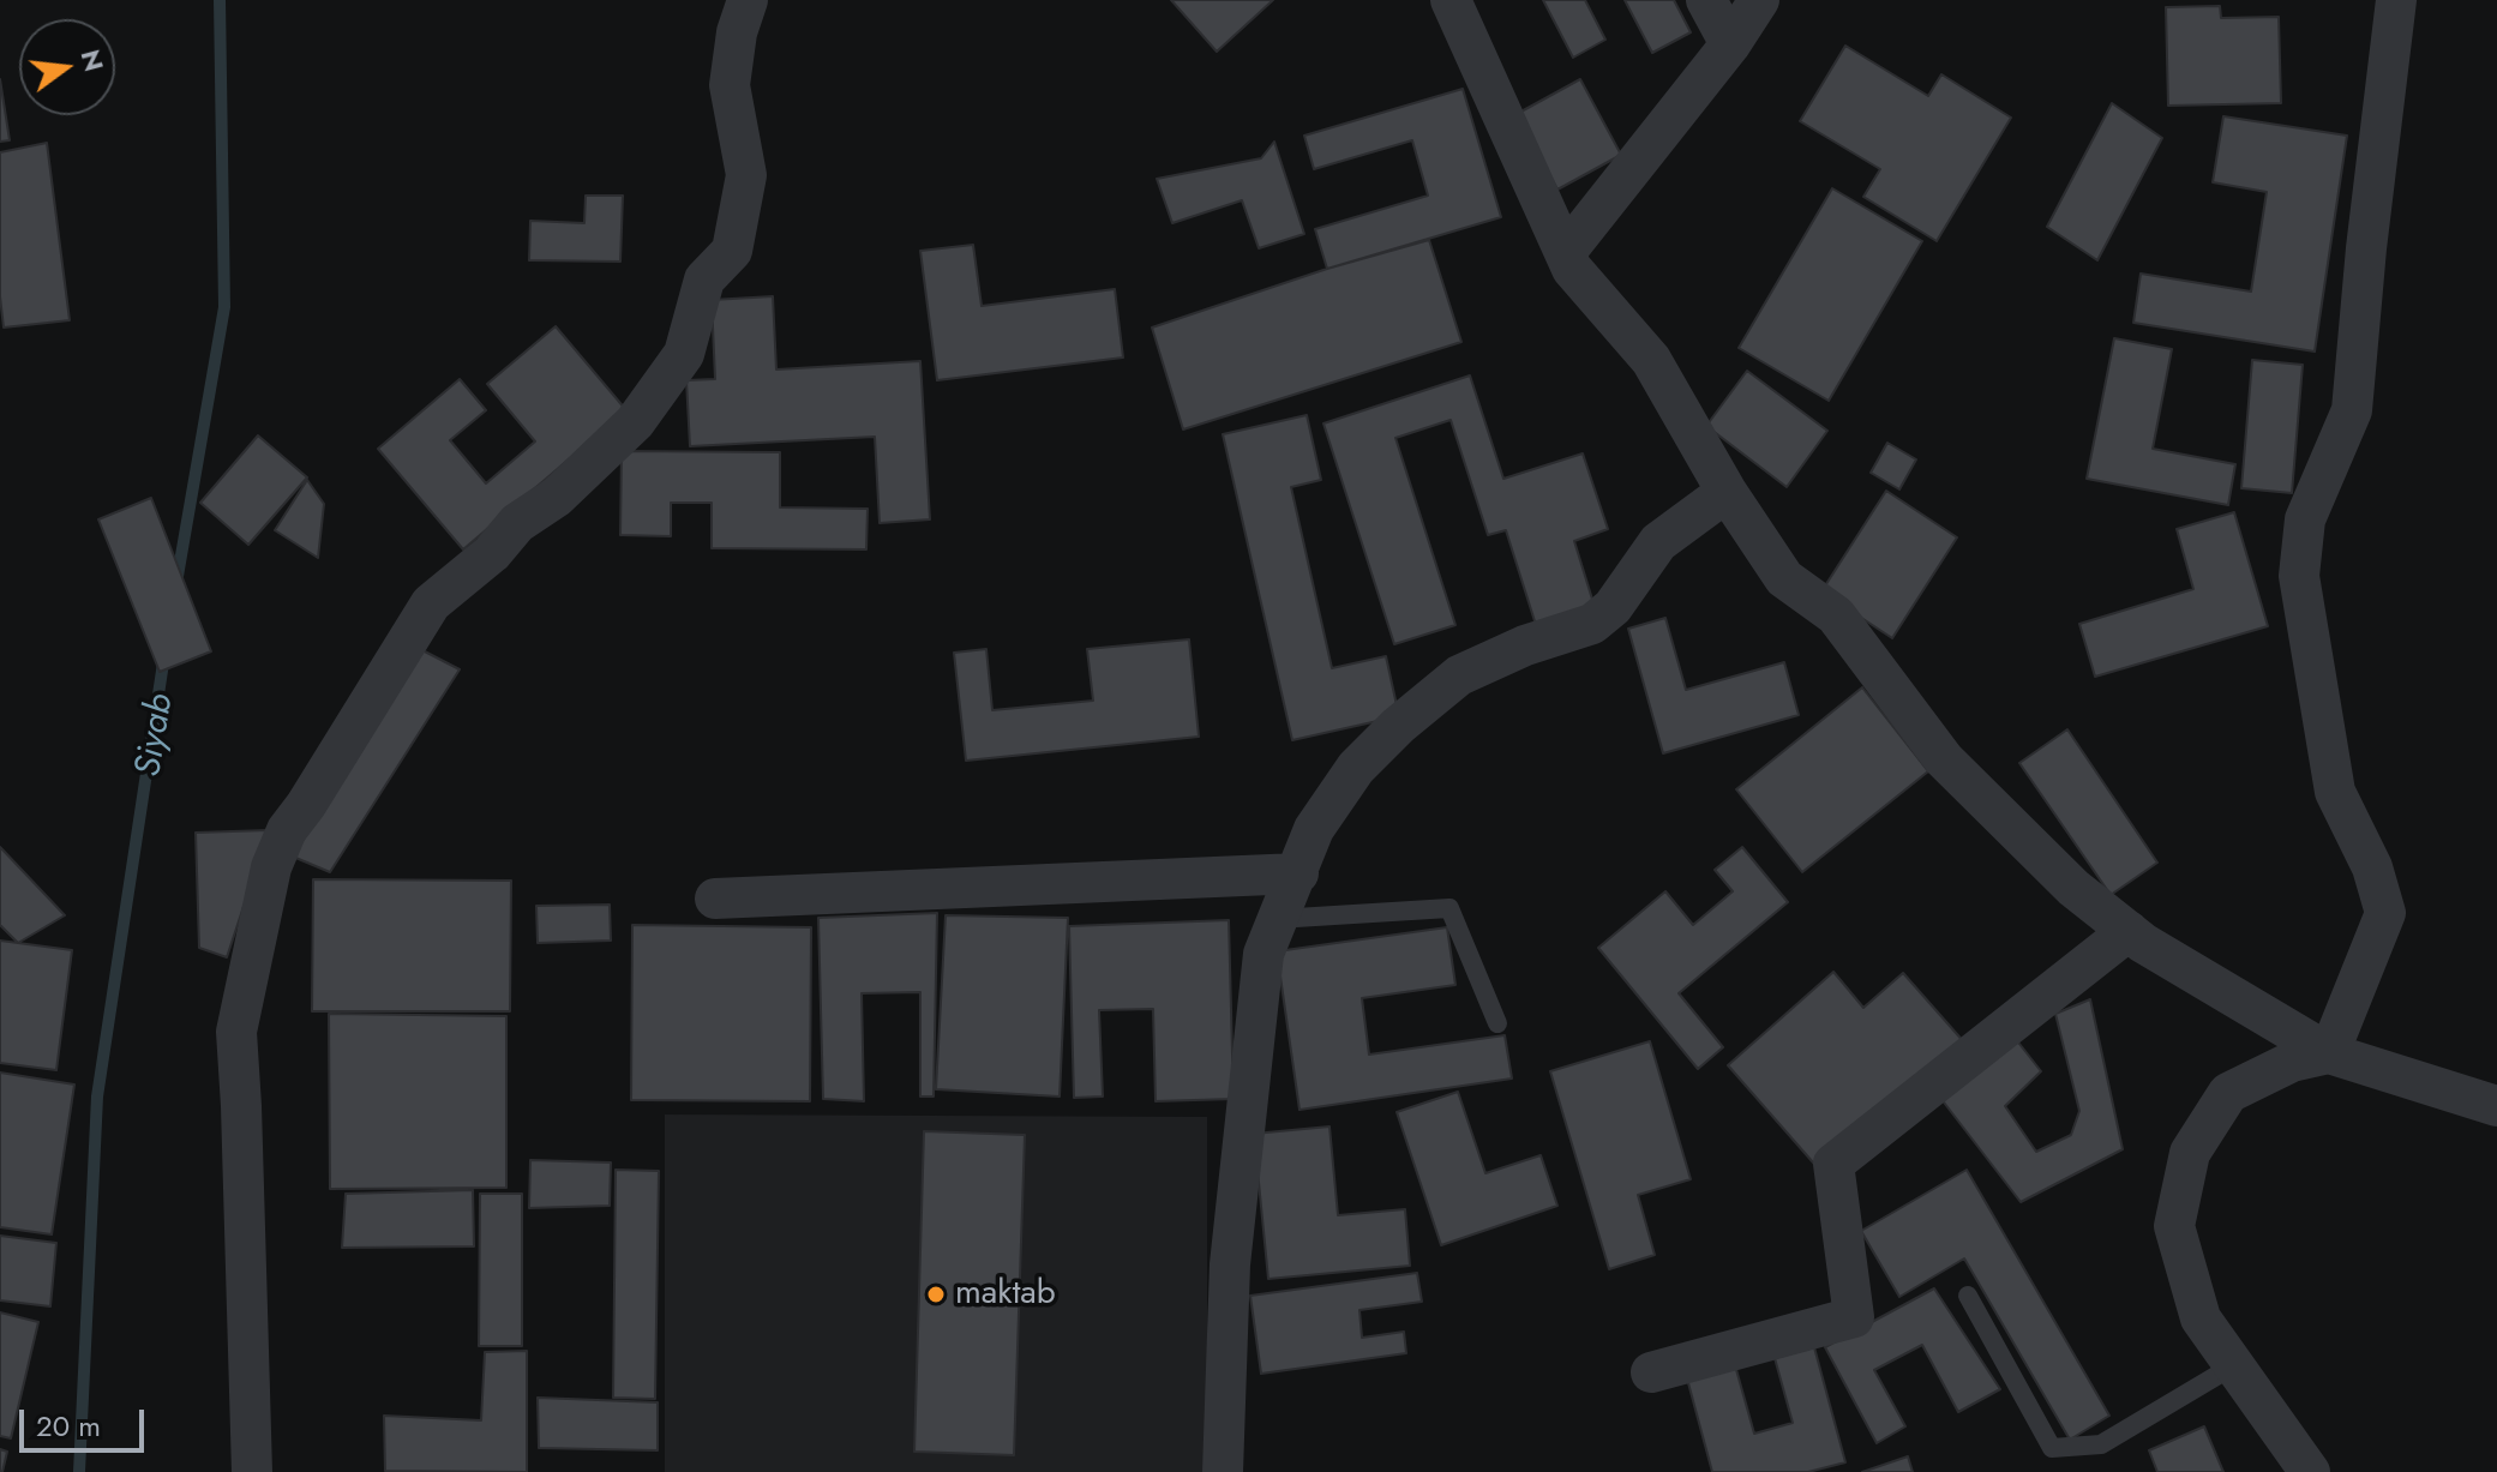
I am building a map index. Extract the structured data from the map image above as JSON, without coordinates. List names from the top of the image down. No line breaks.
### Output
{"water":["Siyab"],"places":["maktab"],"scale_bar":"20 m","north":"right"}
